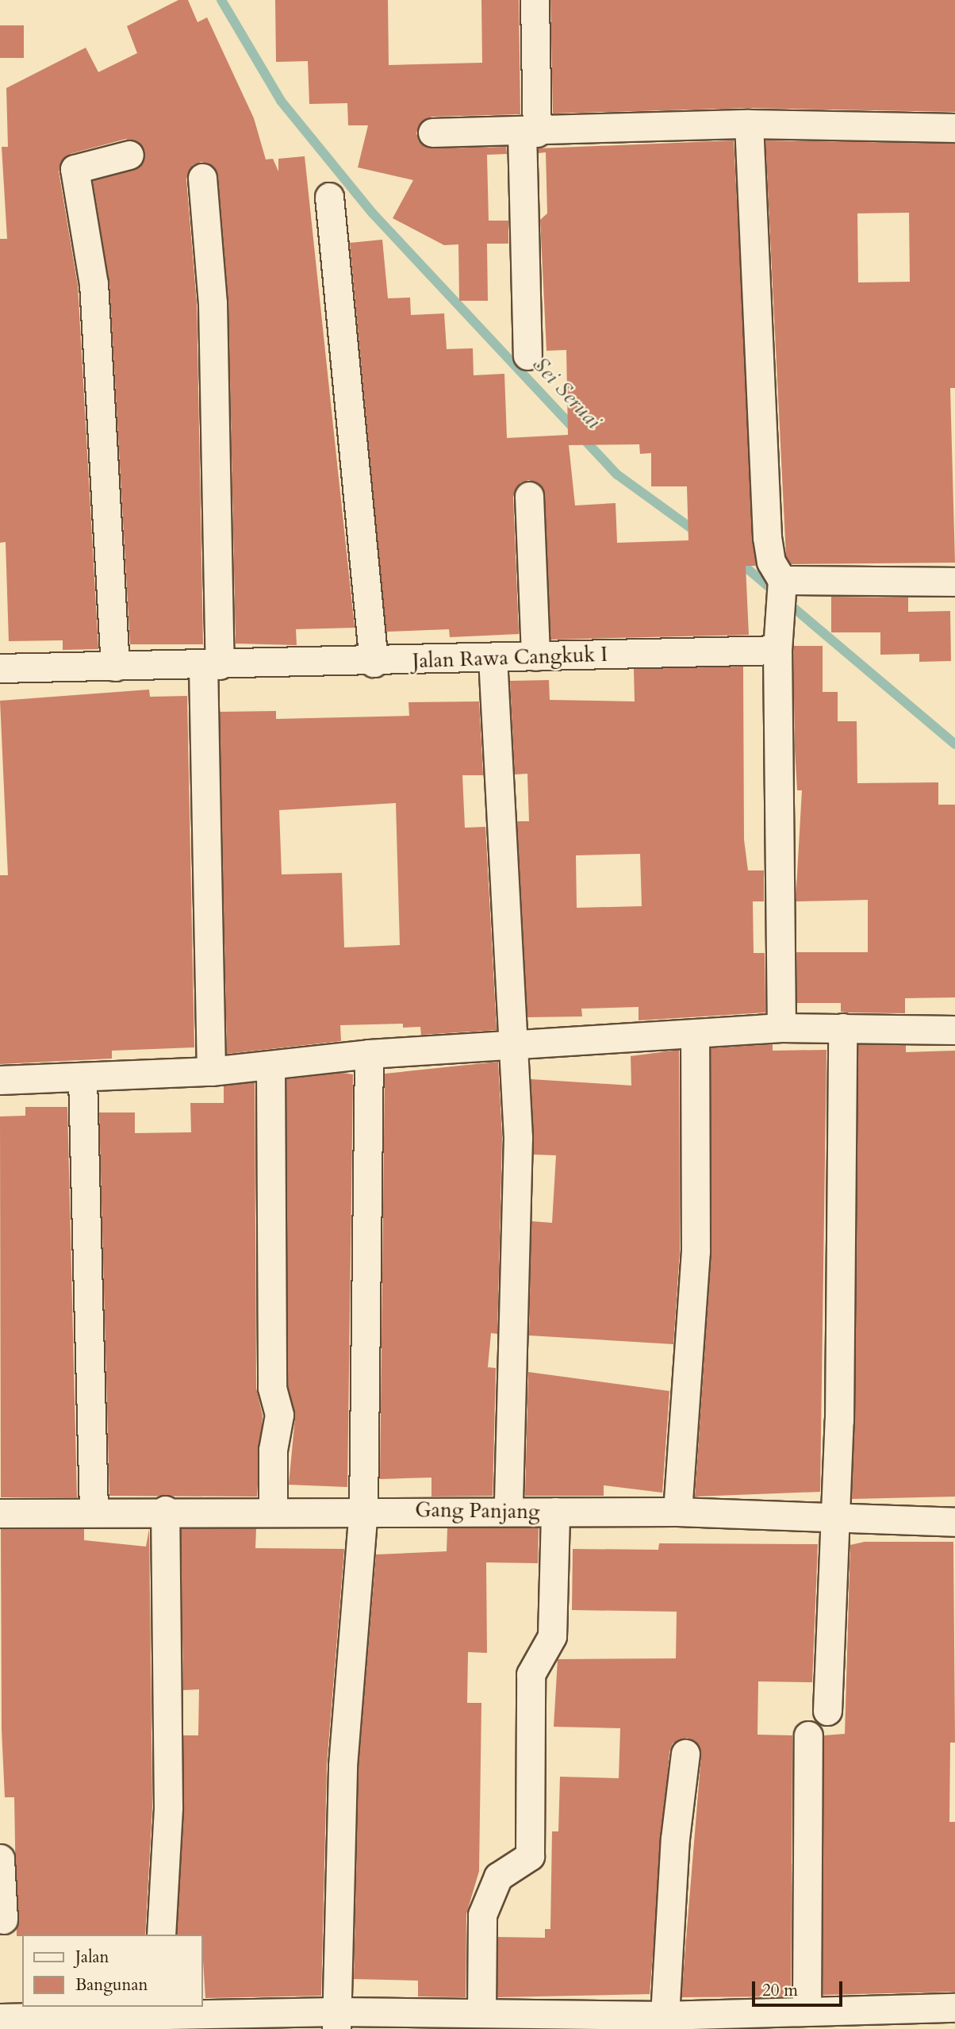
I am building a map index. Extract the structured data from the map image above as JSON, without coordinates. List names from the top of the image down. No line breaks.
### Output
{"streets":{"street":["Jalan Rawa Cangkuk I","Gang Panjang"]},"water":["Sei Seruai"],"legend":["Jalan","Bangunan"],"scale_bar":"20 m"}
